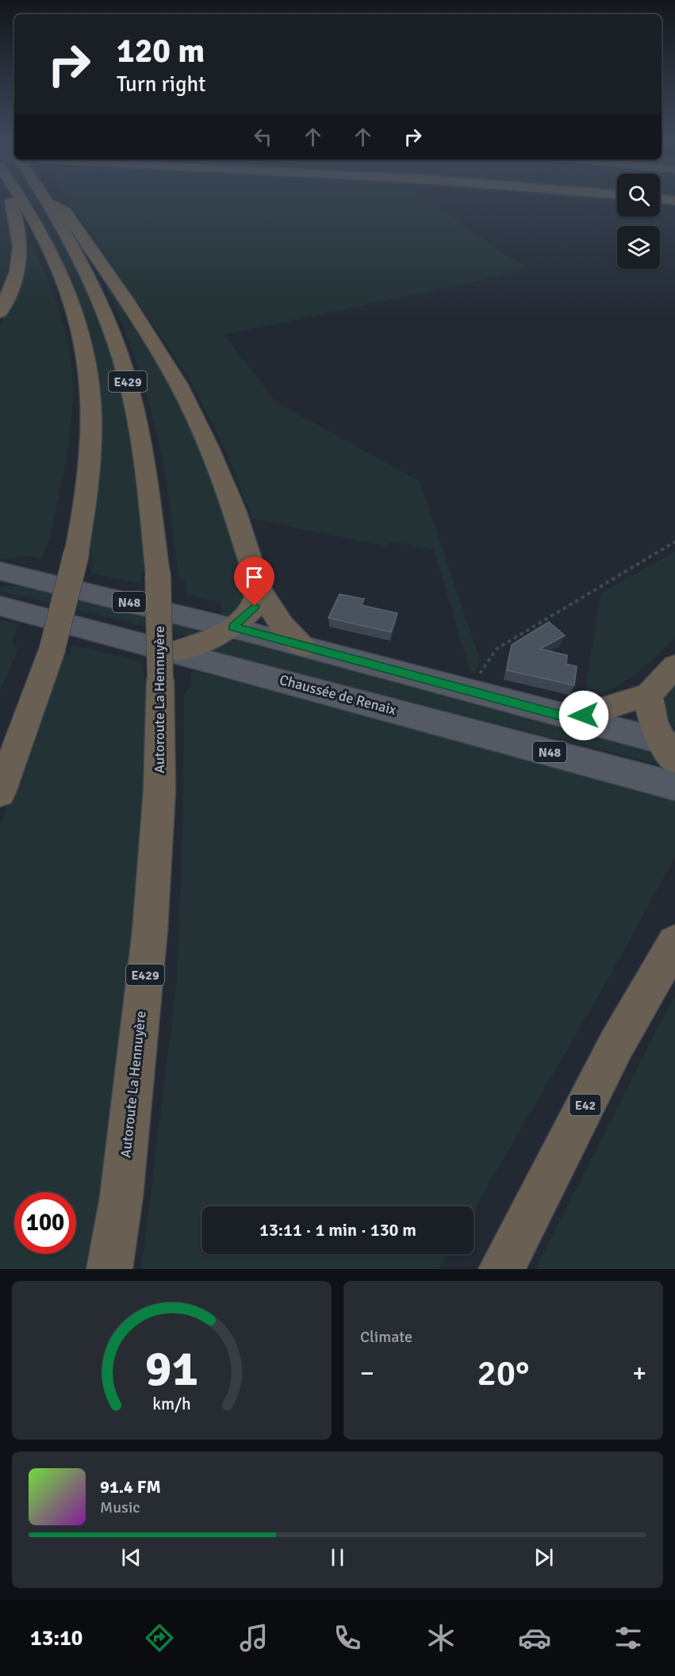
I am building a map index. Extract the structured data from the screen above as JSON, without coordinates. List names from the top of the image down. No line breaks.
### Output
{"streets":{"highway":["E429","Autoroute La Hennuyère","E42"],"main road":["N48","Chaussée de Renaix"]},"crossings":[["Chaussée de Renaix","Autoroute La Hennuyère"]],"page":{"turn":["120 m","Turn right"],"limit":"100","trip":"13:11 · 1 min · 130 m","tile":"Climate","heat":["−","20°","+"],"song":["91.4 FM","Music"],"tabs":"13:10","gauge":["91","km/h"]}}
